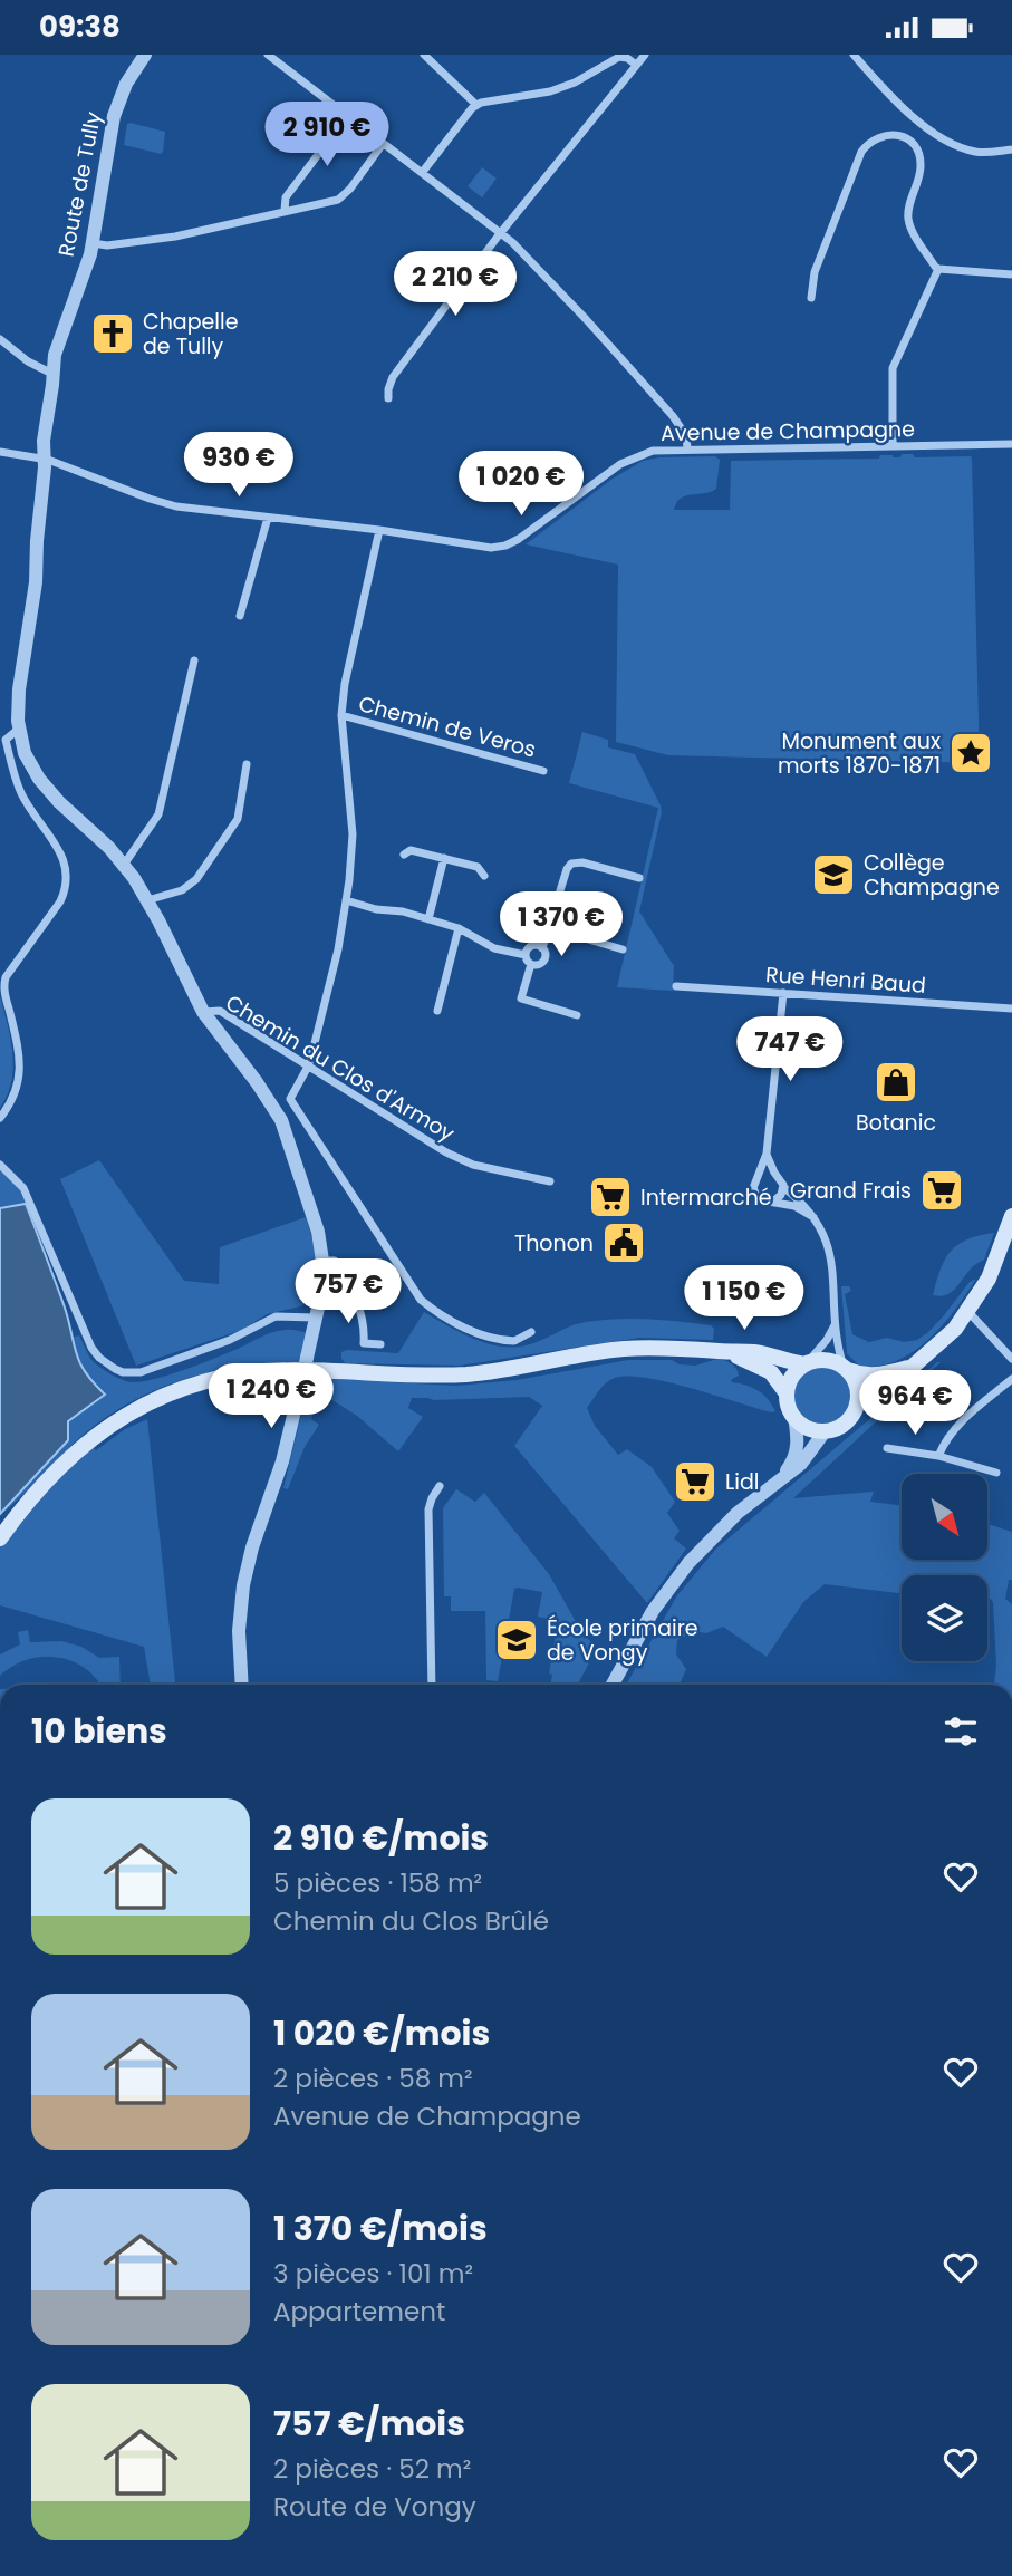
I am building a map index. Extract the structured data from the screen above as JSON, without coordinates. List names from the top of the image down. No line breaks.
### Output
{"streets":{"street":["Route de Tully","Avenue de Champagne","Chemin de Veros","Rue Henri Baud","Chemin du Clos d'Armoy"]},"crossings":[["Route de Tully","Avenue de Champagne"],["Route de Tully","Chemin du Clos d'Armoy"]],"places":{"church":["Chapelle de Tully"],"place":["Monument aux morts 1870-1871"],"school or university":["Collège Champagne","École primaire de Vongy"],"shop":["Botanic"],"supermarket":["Grand Frais","Intermarché","Lidl"],"public building":["Thonon"]},"north":"bottom right","page":{"status":"09:38","price":["2 910 €","2 210 €","930 €","1 020 €","1 370 €","747 €","757 €","1 150 €","1 240 €","964 €"],"heading":"10 biens","list":[{"name":"2 910 €/mois","note":"5 pièces · 158 m² · Chemin du Clos Brûlé"},{"name":"1 020 €/mois","note":"2 pièces · 58 m² · Avenue de Champagne"},{"name":"1 370 €/mois","note":"3 pièces · 101 m² · Appartement"},{"name":"757 €/mois","note":"2 pièces · 52 m² · Route de Vongy"}]}}
